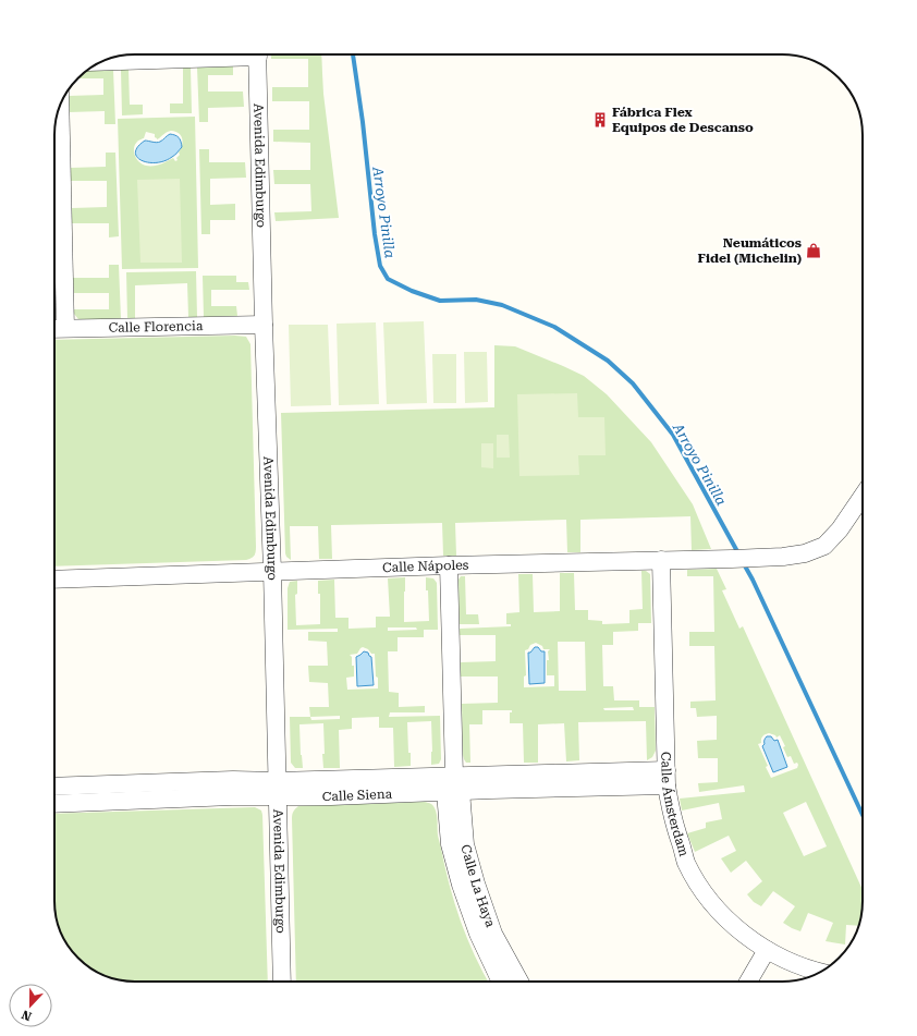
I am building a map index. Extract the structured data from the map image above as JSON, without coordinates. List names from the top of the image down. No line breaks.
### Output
{"streets":{"street":["Avenida Edimburgo","Calle Florencia","Calle Nápoles","Calle Siena","Calle Ámsterdam","Calle La Haya"]},"crossings":[["Avenida Edimburgo","Calle Florencia"],["Avenida Edimburgo","Calle Nápoles"],["Avenida Edimburgo","Calle Siena"],["Calle Nápoles","Calle Ámsterdam"],["Calle Nápoles","Calle La Haya"],["Calle Siena","Calle Ámsterdam"],["Calle Siena","Calle La Haya"]],"water":["Arroyo Pinilla"],"places":{"building":["Fábrica Flex Equipos de Descanso"],"shop":["Neumáticos Fidel (Michelin)"]},"north":"bottom"}
